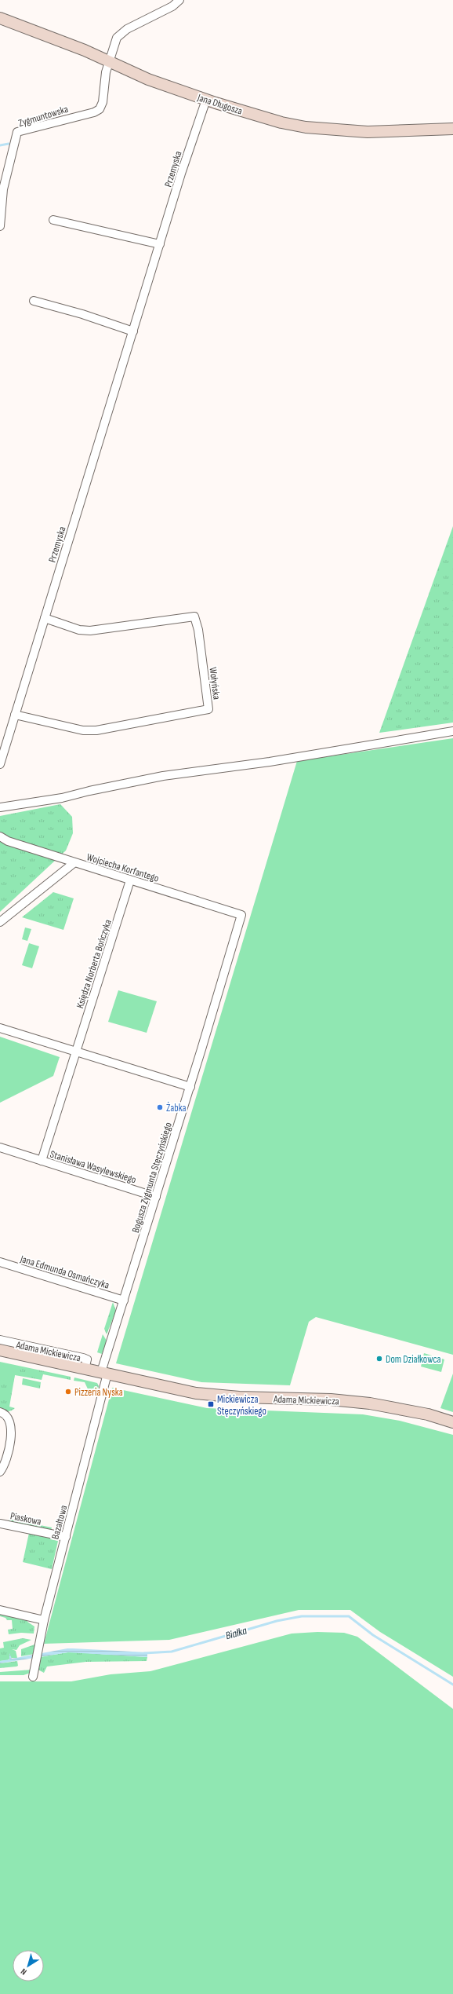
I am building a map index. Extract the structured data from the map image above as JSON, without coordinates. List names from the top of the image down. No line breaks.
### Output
{"streets":{"street":["Jana Długosza","Zygmuntowska","Przemyska","Wołyńska","Wojciecha Korfantego","Księdza Norberta Bończyka","Stanisława Wasylewskiego","Bogusza Zygmunta Stęczyńskiego","Jana Edmunda Osmańczyka","Adama Mickiewicza","Piaskowa","Bazaltowa"]},"crossings":[["Jana Długosza","Zygmuntowska"],["Jana Długosza","Przemyska"],["Przemyska","Wołyńska"],["Wojciecha Korfantego","Księdza Norberta Bończyka"],["Wojciecha Korfantego","Bogusza Zygmunta Stęczyńskiego"],["Księdza Norberta Bończyka","Stanisława Wasylewskiego"],["Stanisława Wasylewskiego","Bogusza Zygmunta Stęczyńskiego"],["Bogusza Zygmunta Stęczyńskiego","Jana Edmunda Osmańczyka"],["Bogusza Zygmunta Stęczyńskiego","Adama Mickiewicza"],["Bogusza Zygmunta Stęczyńskiego","Bazaltowa"],["Adama Mickiewicza","Bazaltowa"],["Piaskowa","Bazaltowa"]],"water":["Białka"],"places":{"other":["Żabka","Dom Działkowca","Pizzeria Nyska"],"transit":["Mickiewicza Stęczyńskiego"]},"north":"bottom left"}
